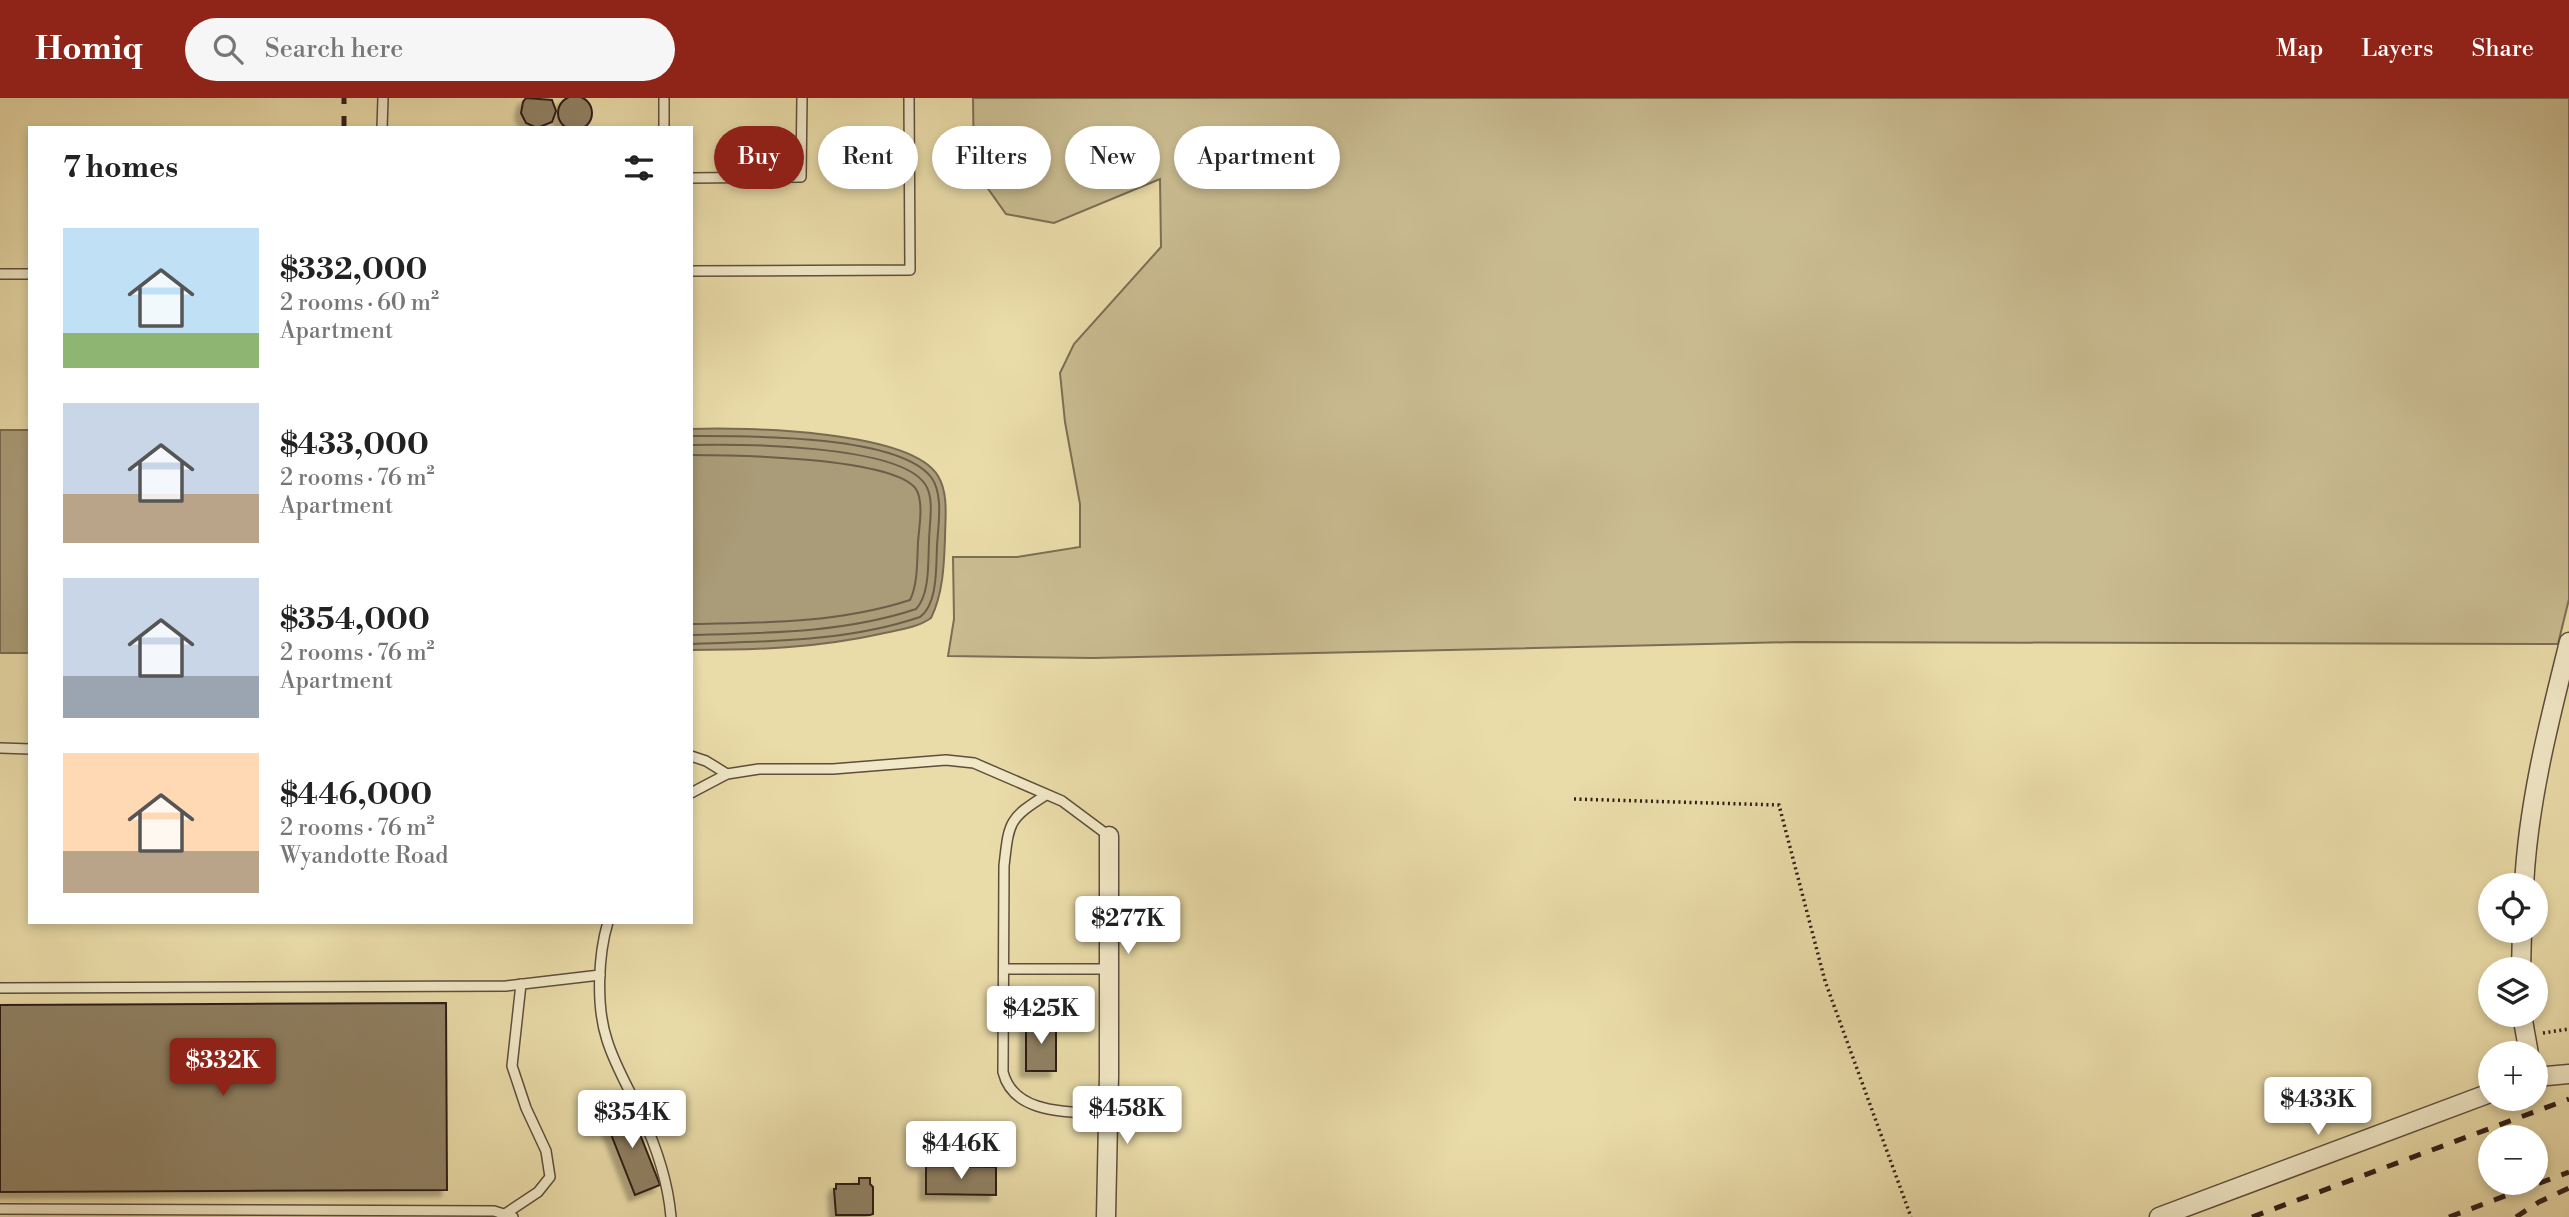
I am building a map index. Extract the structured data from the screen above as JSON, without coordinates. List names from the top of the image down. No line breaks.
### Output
{"page":{"header":"Homiq","search":"Search here","nav":["Map","Layers","Share"],"chip":["Buy","Rent","Filters","New","Apartment"],"heading":"7 homes","list":[{"name":"$332,000","note":"2 rooms · 60 m² · Apartment"},{"name":"$433,000","note":"2 rooms · 76 m² · Apartment"},{"name":"$354,000","note":"2 rooms · 76 m² · Apartment"},{"name":"$446,000","note":"2 rooms · 76 m² · Wyandotte Road"}],"map_buttons":["+","−"],"price":["$277K","$425K","$332K","$433K","$458K","$354K","$446K"]}}
